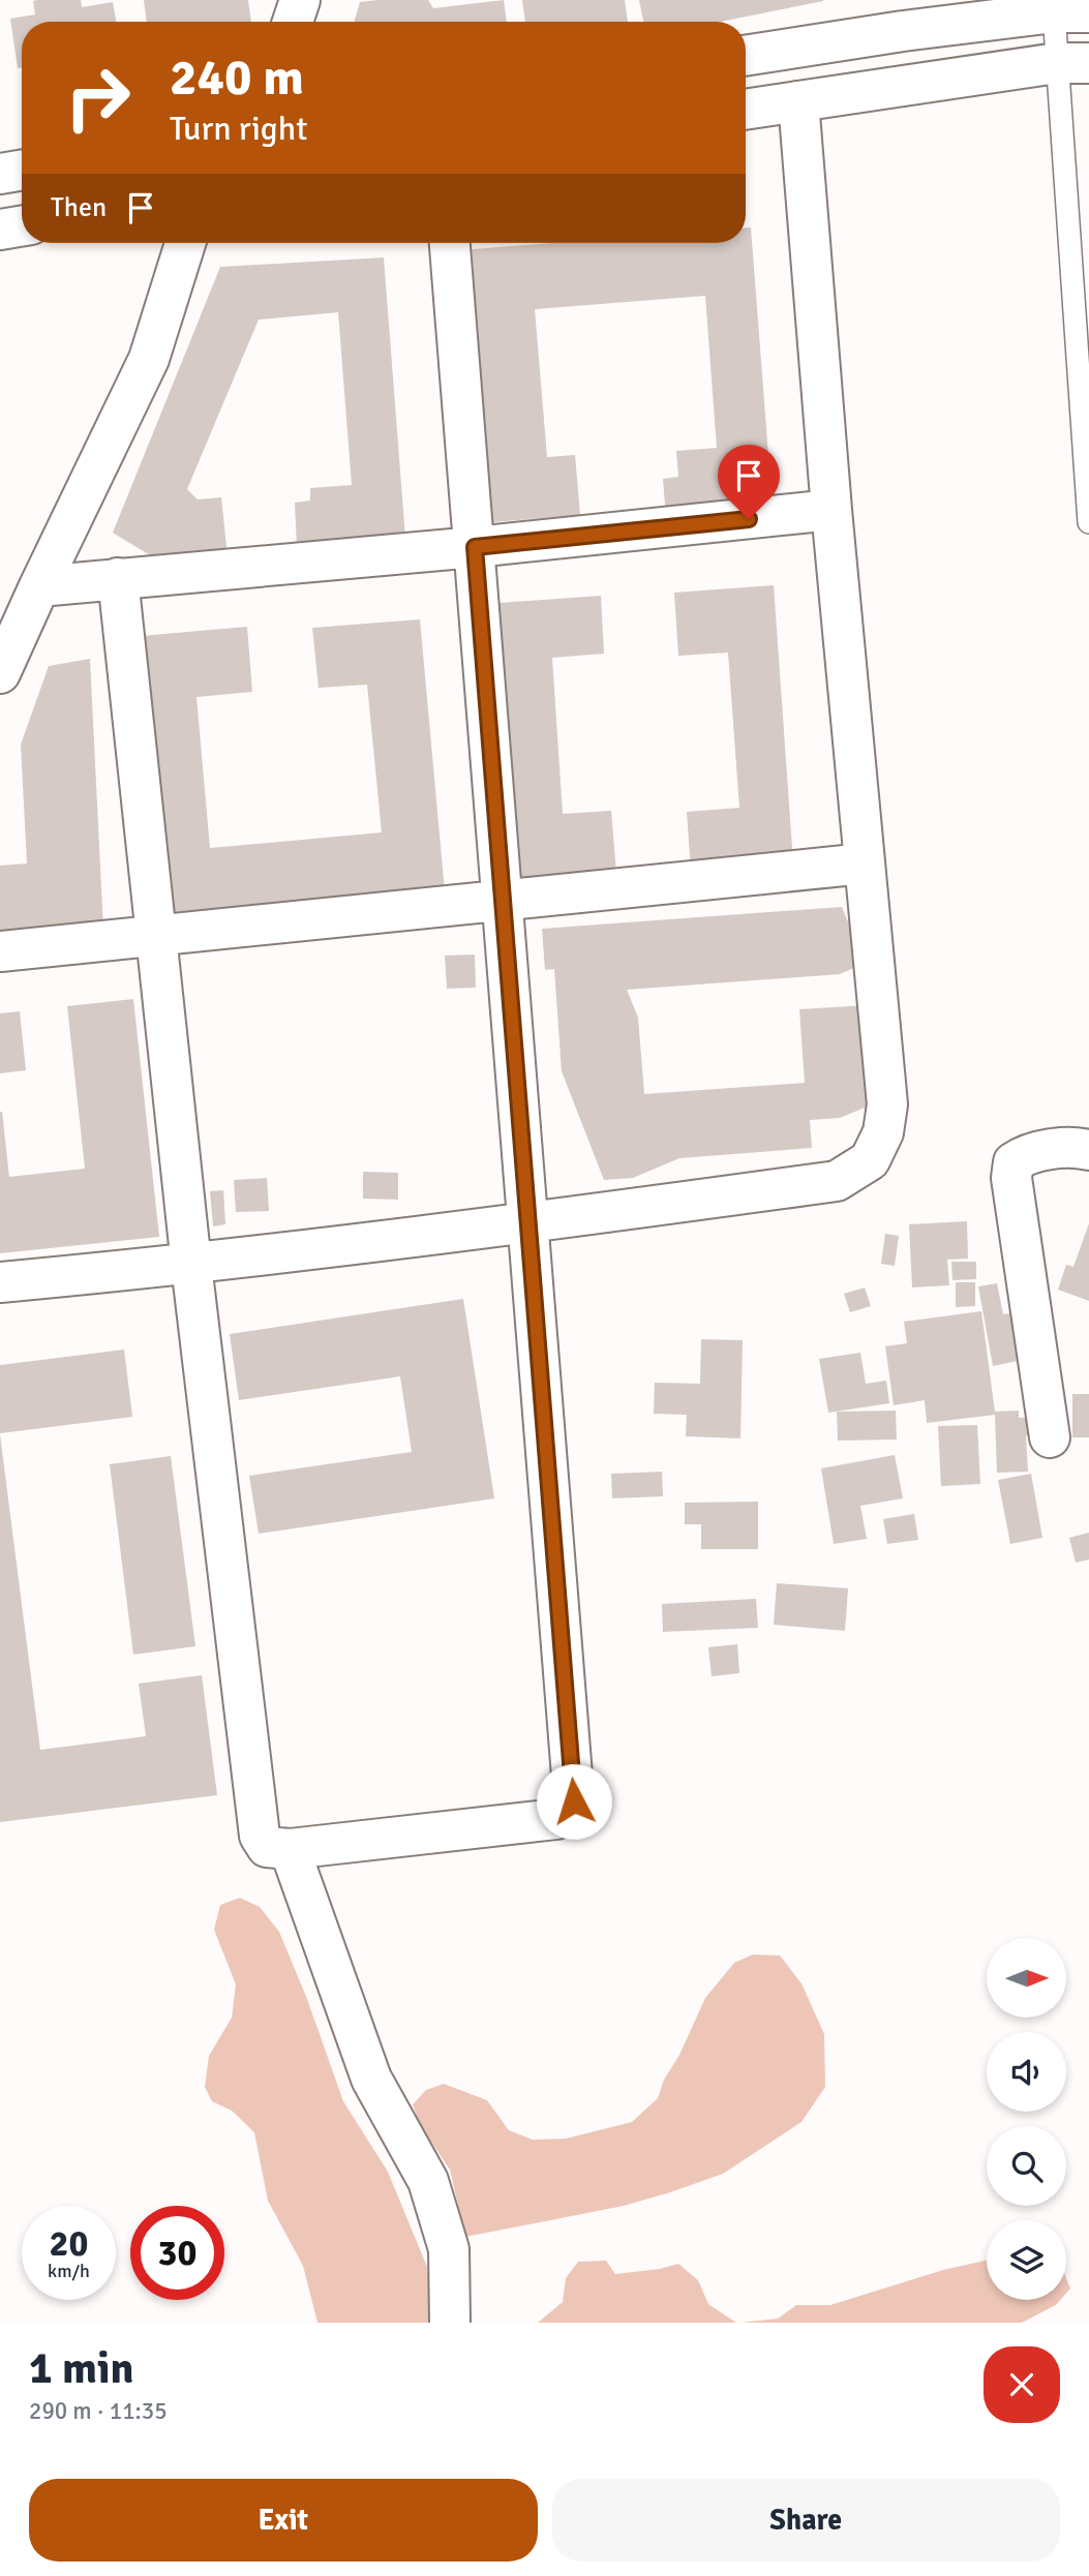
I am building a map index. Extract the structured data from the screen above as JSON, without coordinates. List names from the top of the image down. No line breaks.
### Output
{"north":"right","page":{"turn":["240 m","Turn right"],"then":"Then","speed":"20 km/h","limit":"30","heading":["1 min","290 m · 11:35"],"buttons":["Exit","Share"]}}
